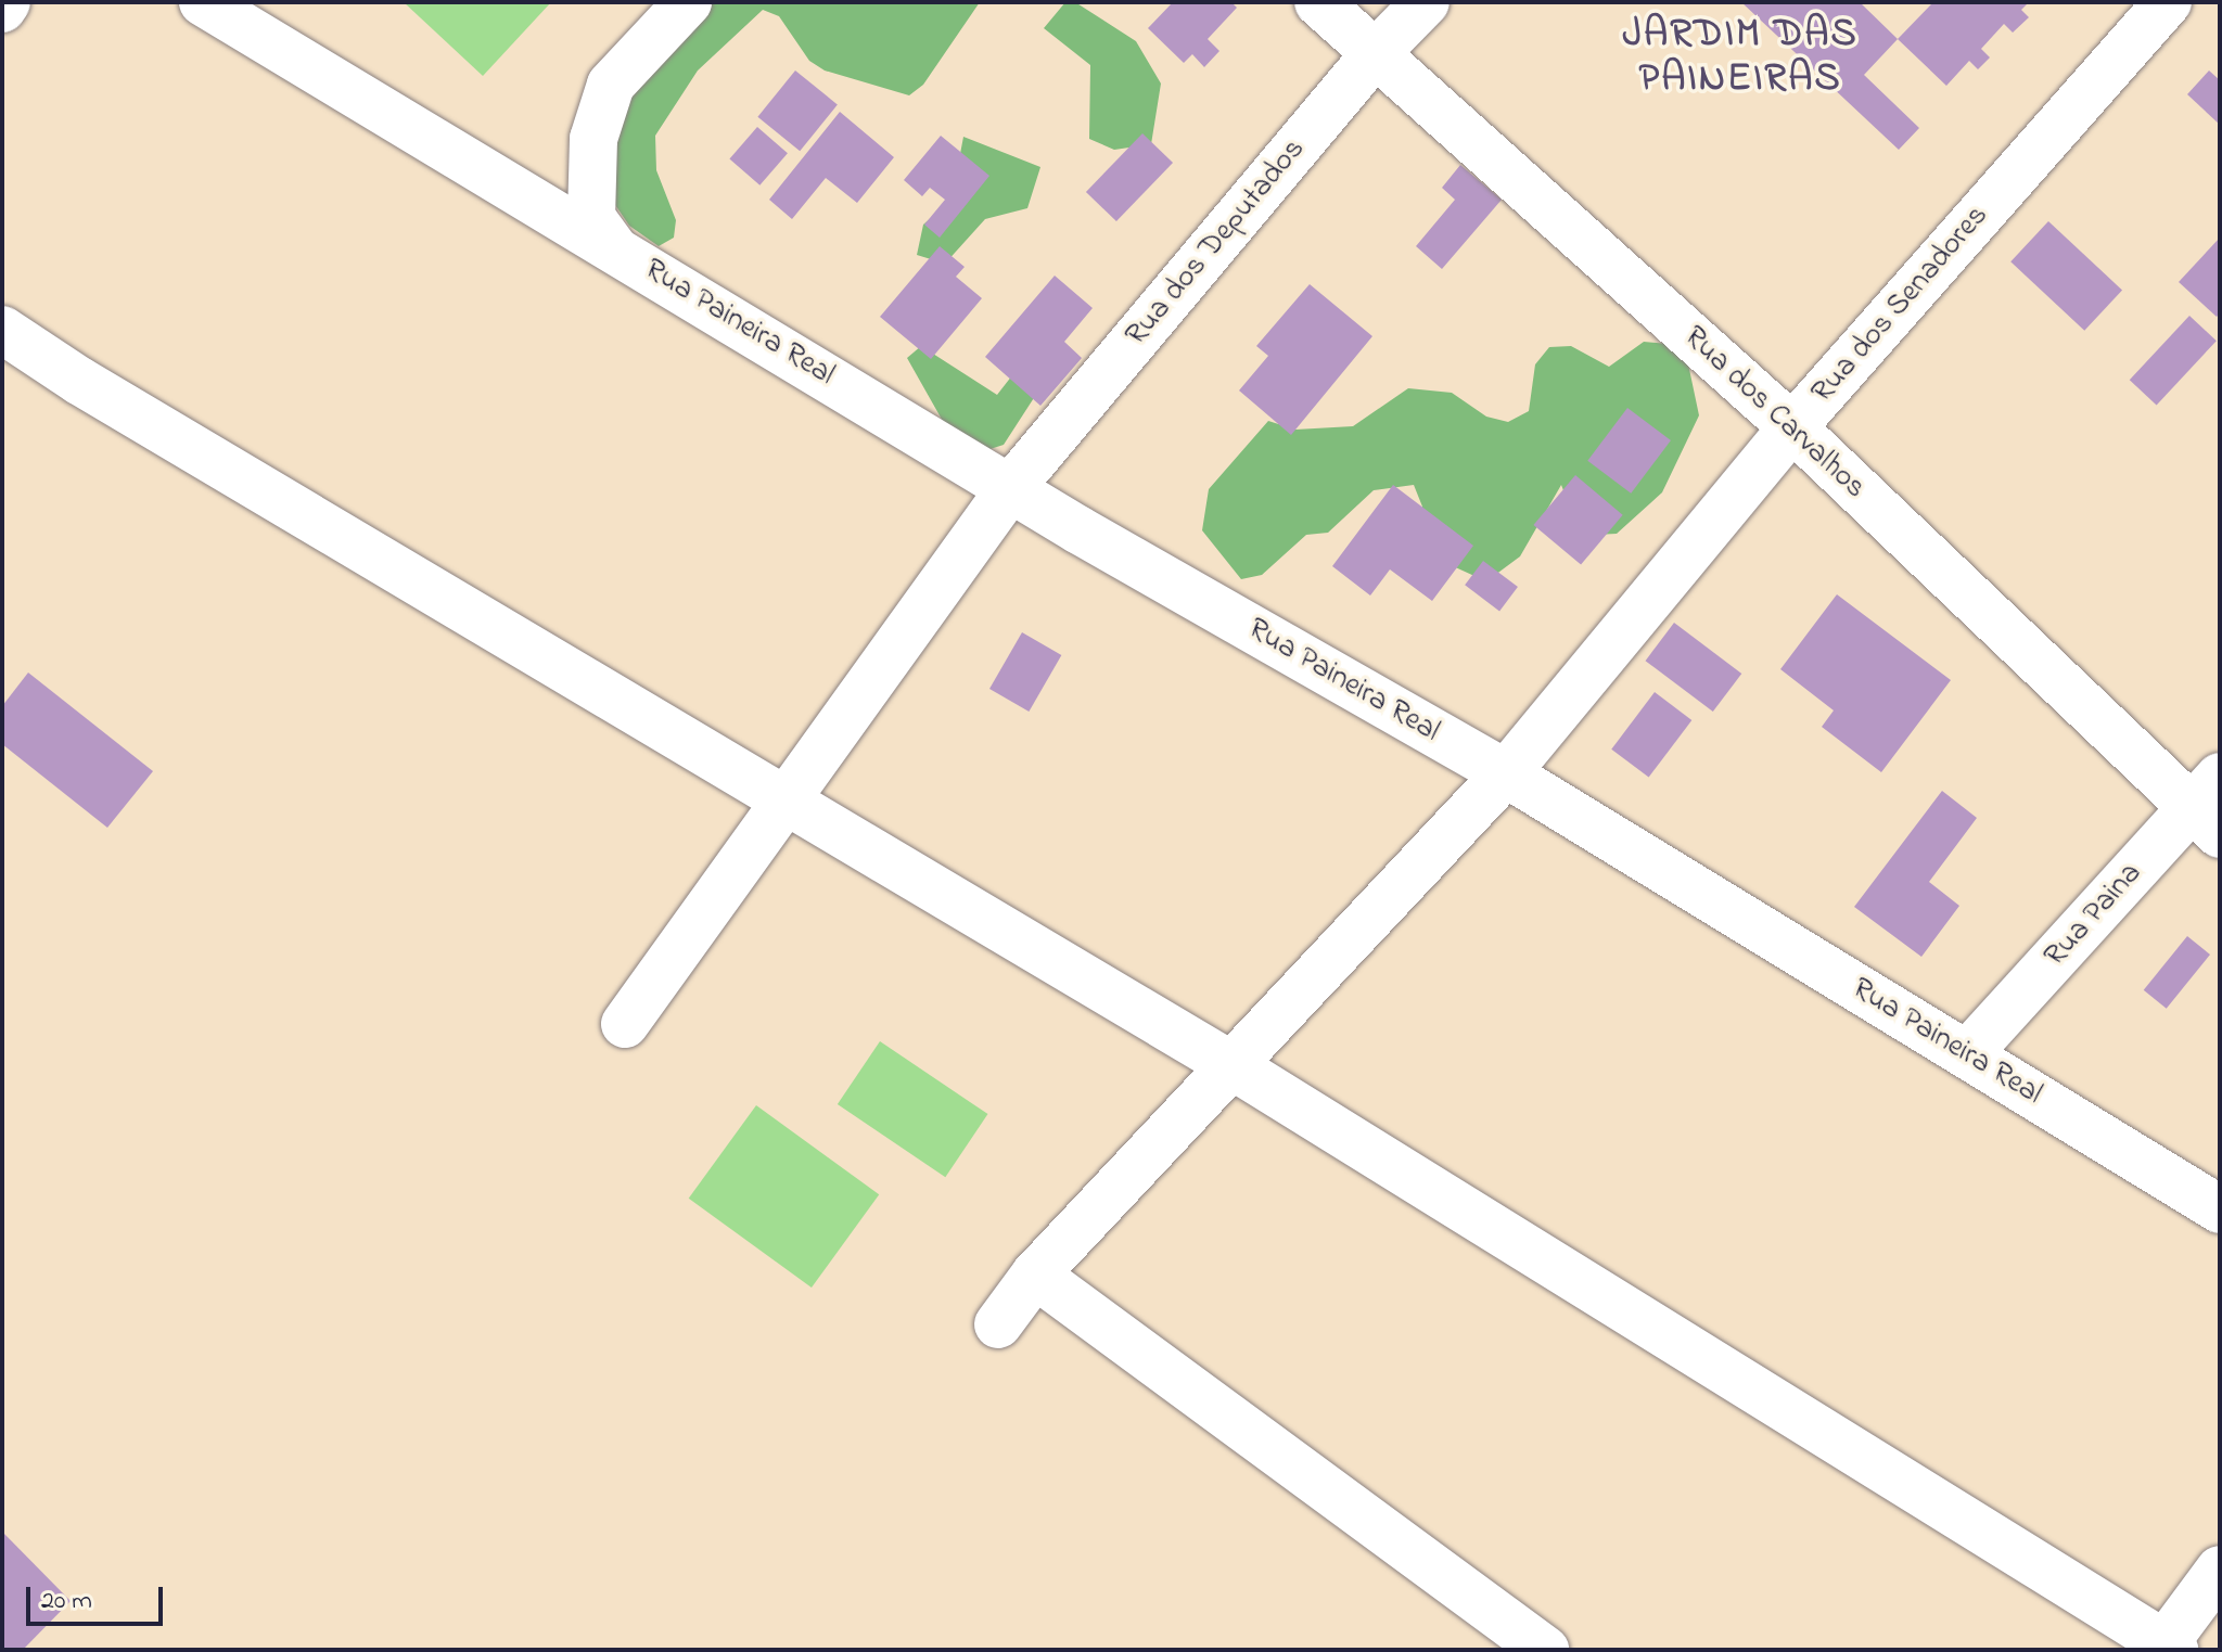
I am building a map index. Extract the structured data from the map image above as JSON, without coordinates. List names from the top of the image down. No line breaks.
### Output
{"streets":{"street":["Rua dos Deputados","Rua dos Senadores","Rua Paineira Real","Rua dos Carvalhos","Rua Paina"]},"crossings":[["Rua dos Deputados","Rua Paineira Real"],["Rua dos Deputados","Rua dos Carvalhos"],["Rua dos Senadores","Rua Paineira Real"],["Rua dos Senadores","Rua dos Carvalhos"],["Rua Paineira Real","Rua Paina"],["Rua dos Carvalhos","Rua Paina"]],"districts":["JARDIM DAS PAINEIRAS"],"scale_bar":"20 m"}
